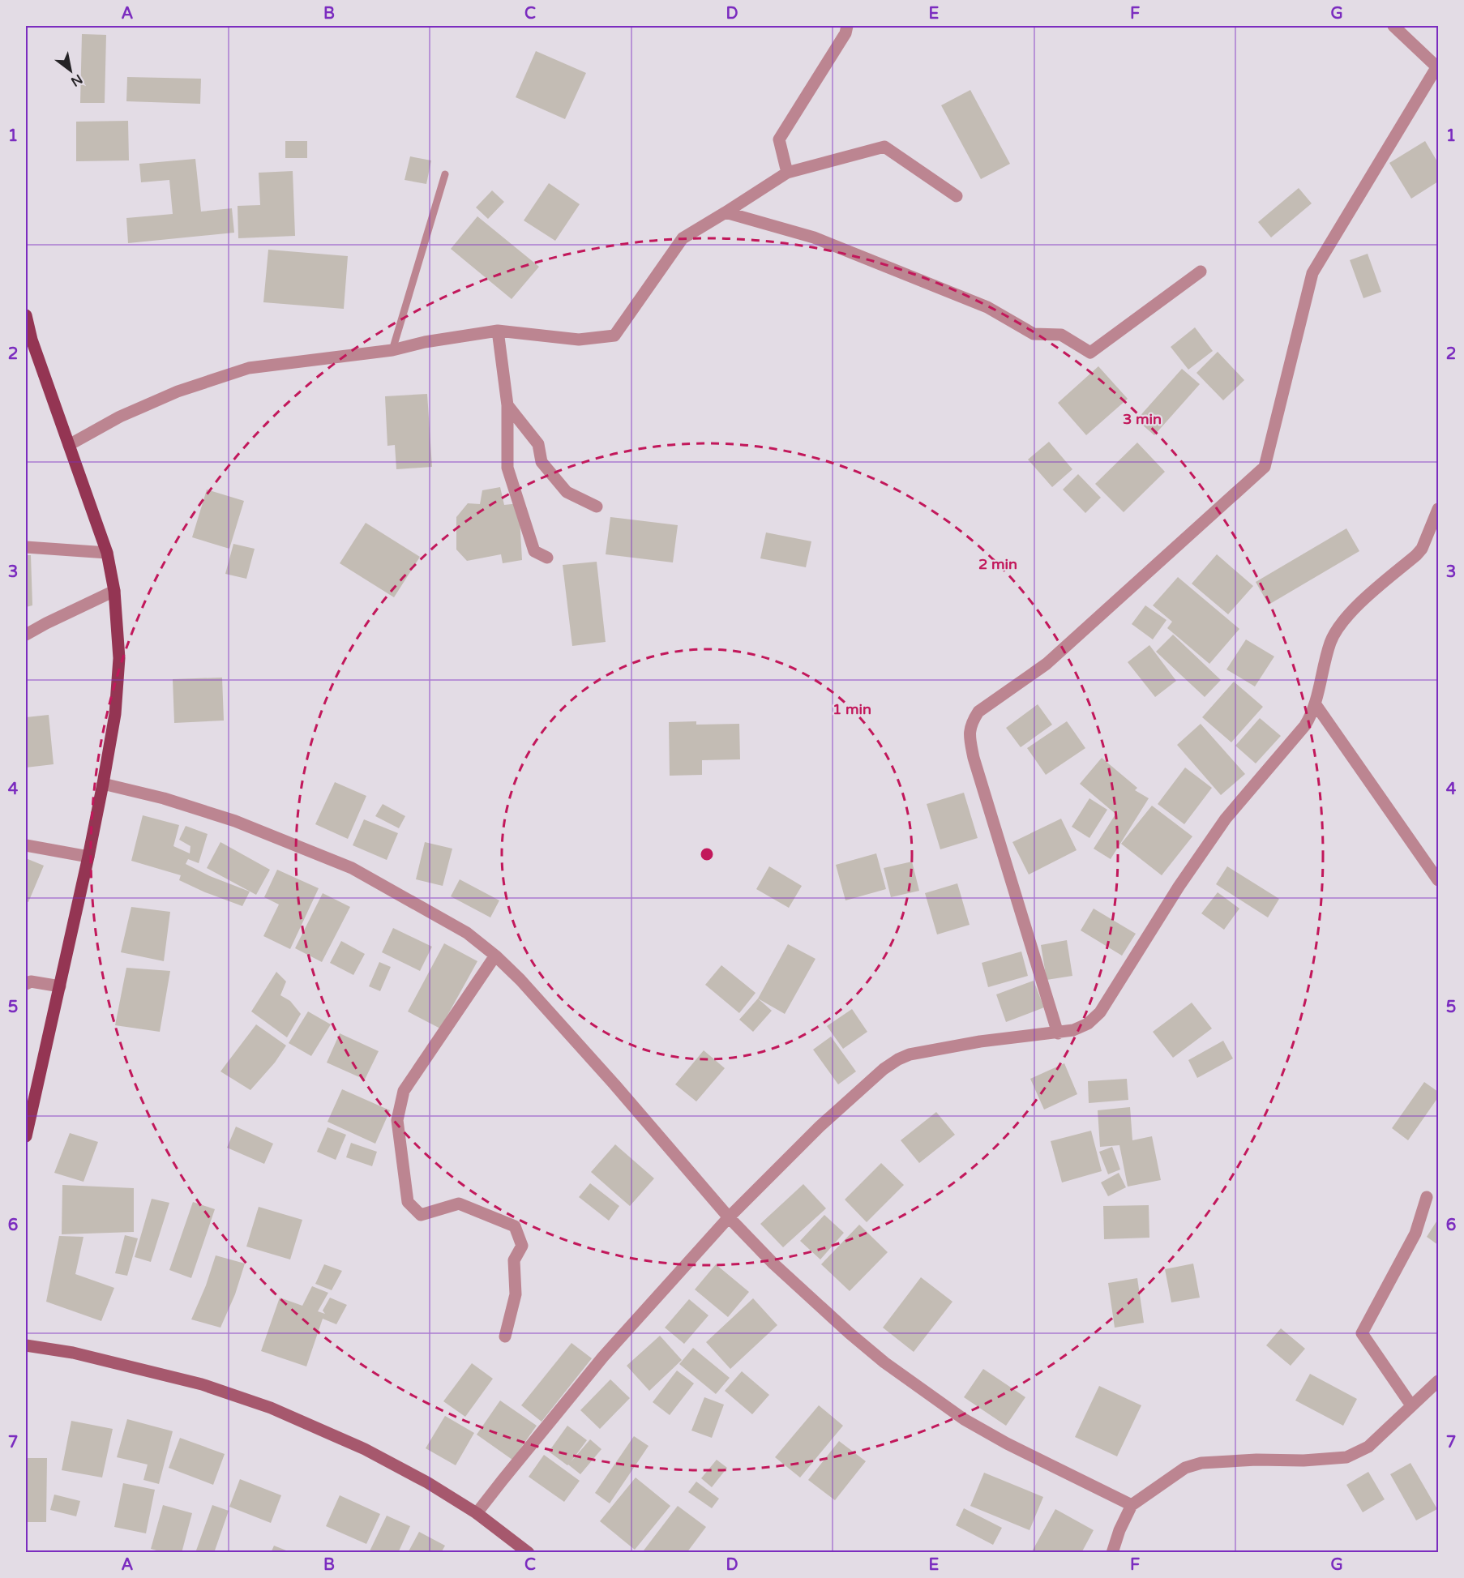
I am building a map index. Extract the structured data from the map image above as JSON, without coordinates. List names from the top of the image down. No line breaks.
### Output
{"north":"bottom right","grid":{"columns":["A","B","C","D","E","F","G"],"rows":["1","2","3","4","5","6","7"]},"rings":["3 min","2 min","1 min"]}
